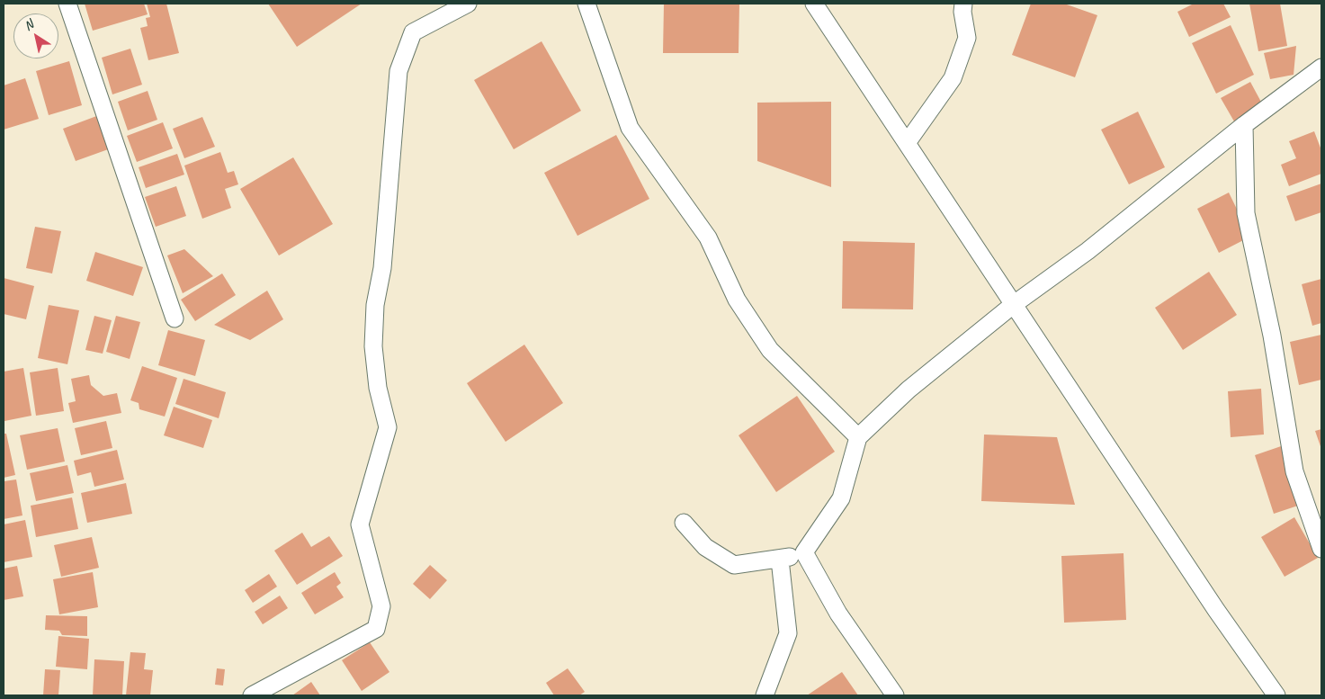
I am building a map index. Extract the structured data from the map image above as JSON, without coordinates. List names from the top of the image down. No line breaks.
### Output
{"north":"top left"}
